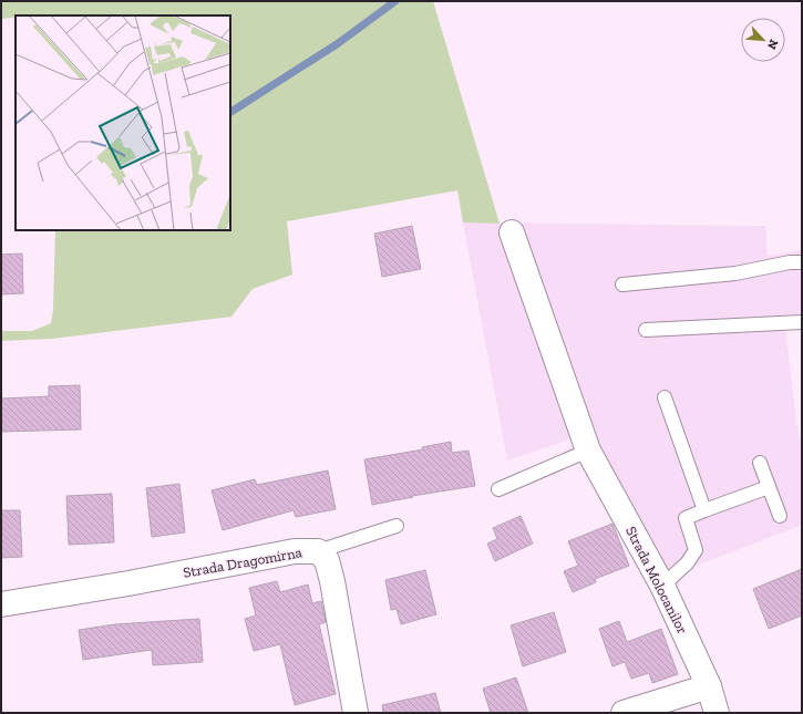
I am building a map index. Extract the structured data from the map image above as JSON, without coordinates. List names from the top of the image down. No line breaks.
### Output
{"streets":{"street":["Strada Dragomirna","Strada Molocanilor"]},"north":"bottom right"}
